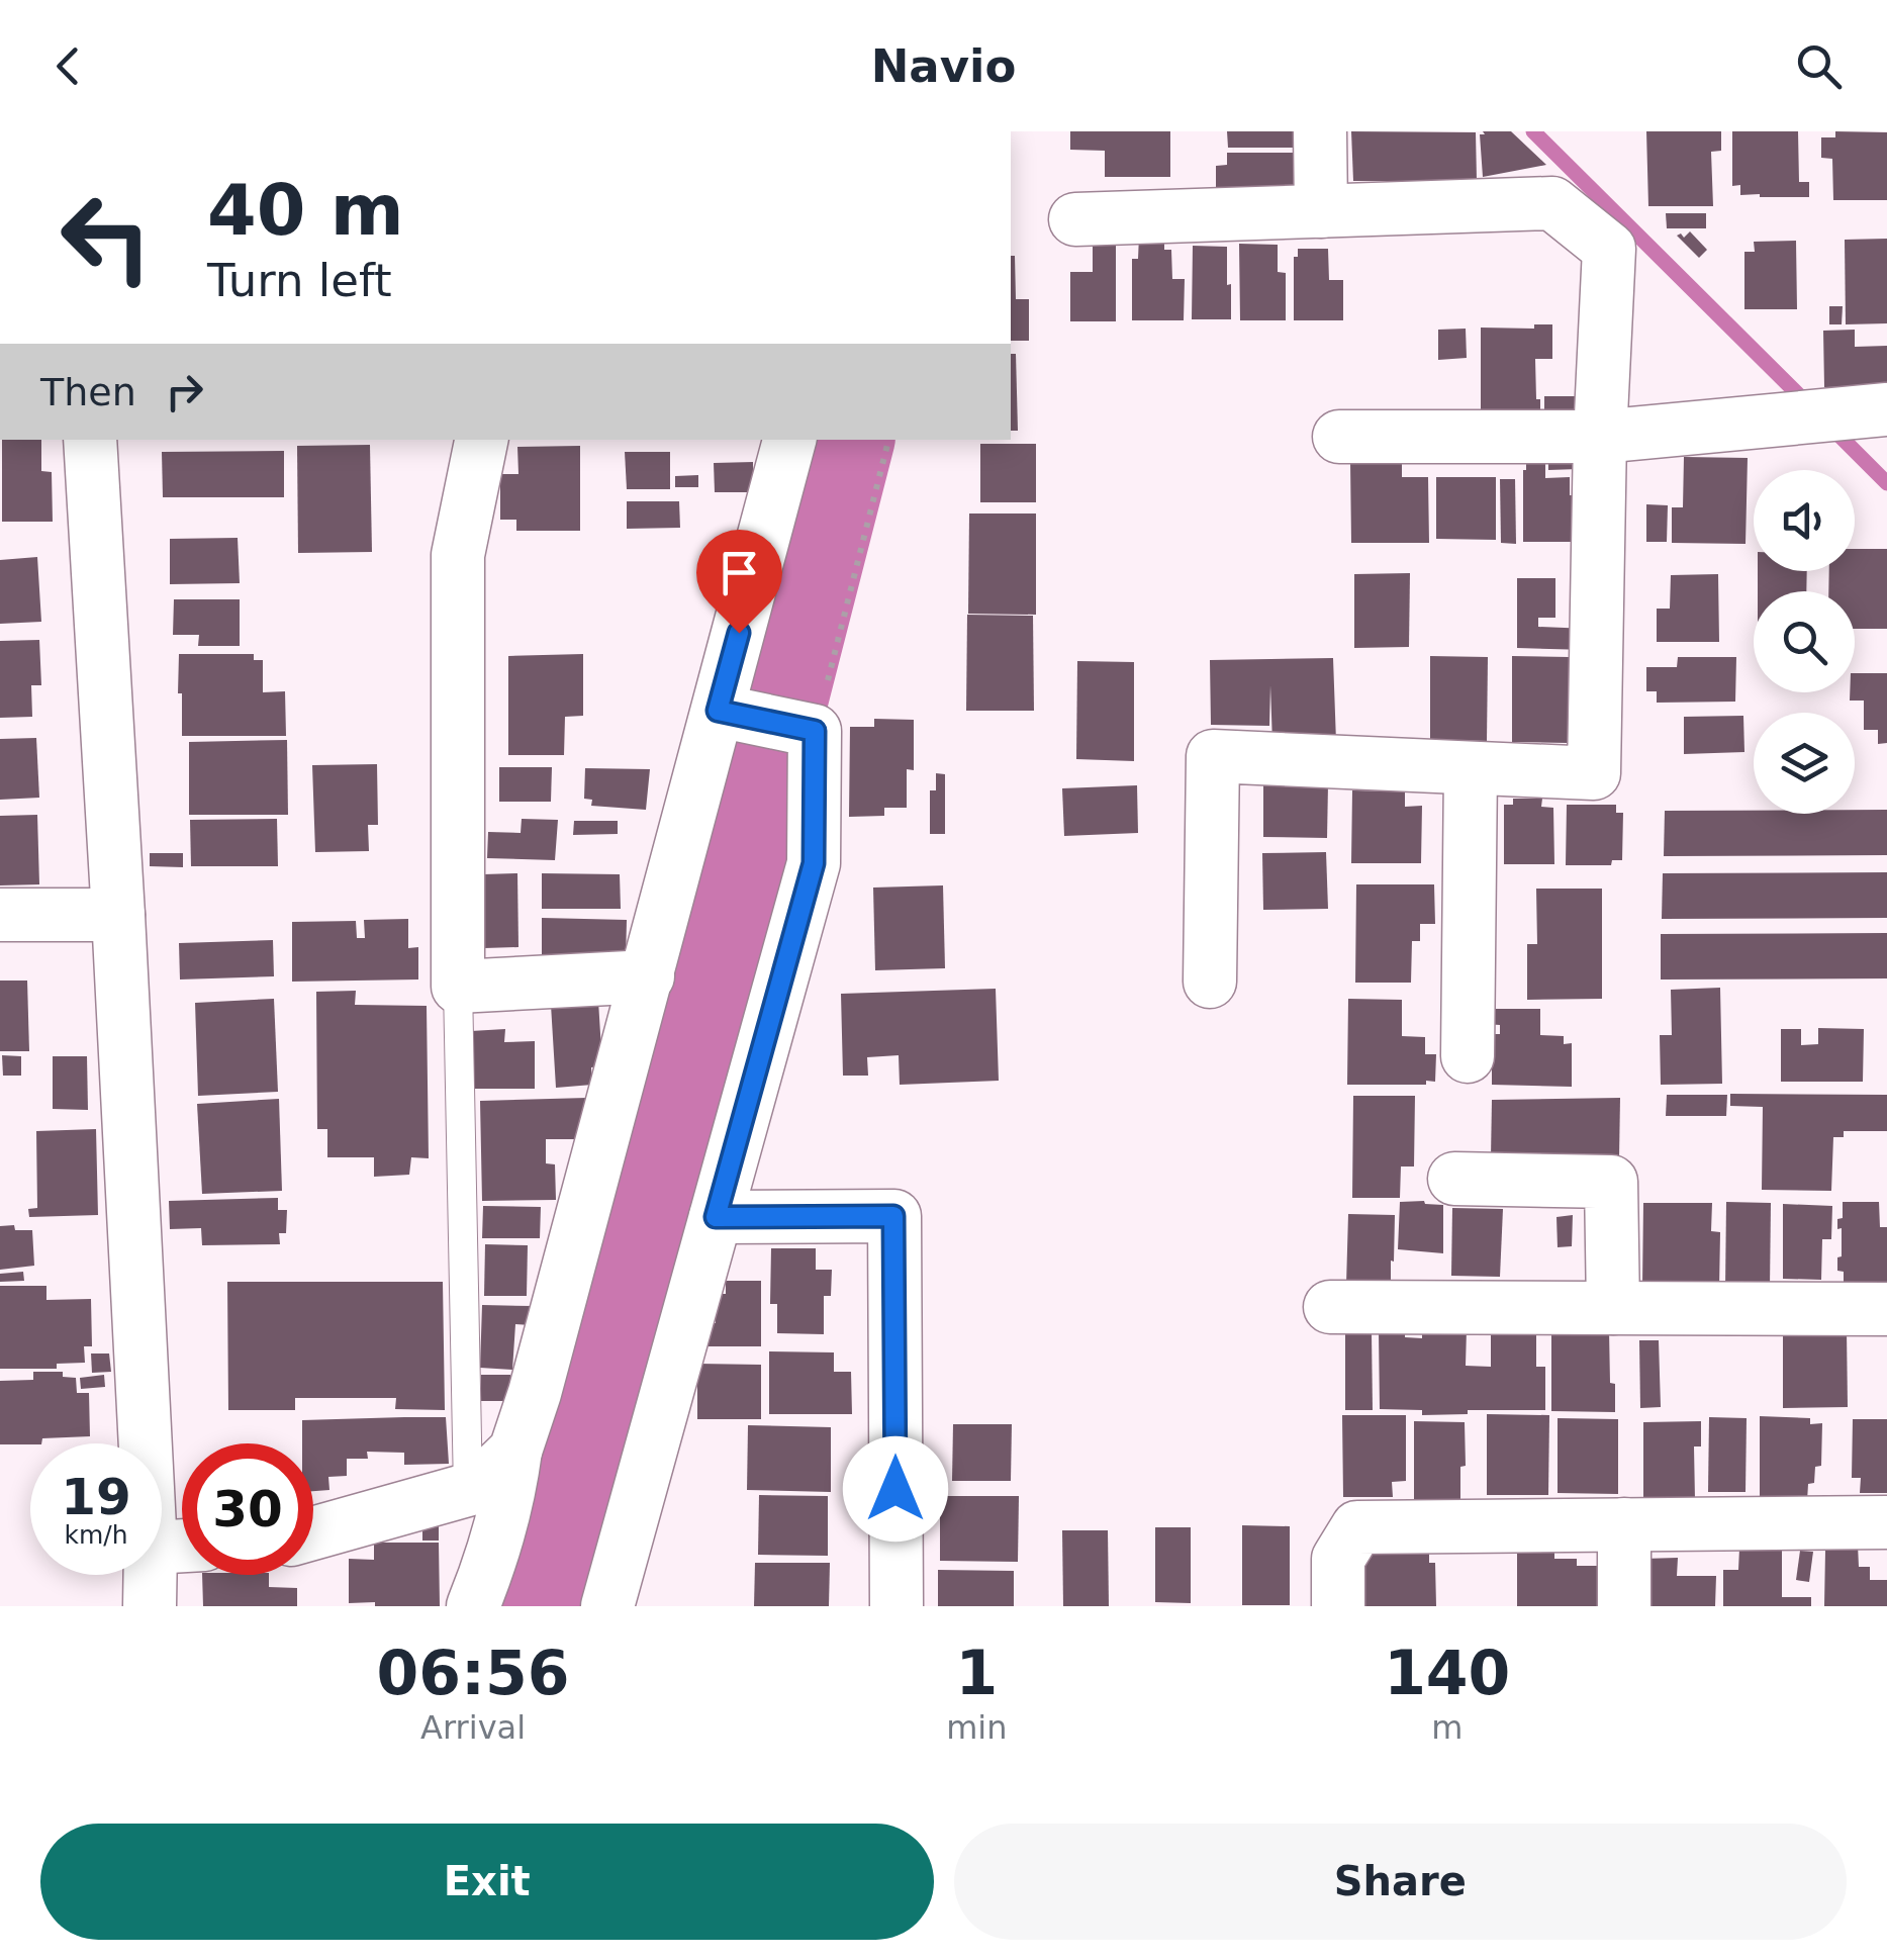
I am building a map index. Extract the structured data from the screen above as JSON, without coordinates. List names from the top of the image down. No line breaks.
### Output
{"page":{"header":"Navio","turn":["40 m","Turn left"],"then":"Then","speed":"19 km/h","limit":"30","eta":["06:56","Arrival","1","min","140","m"],"buttons":["Exit","Share"]}}
